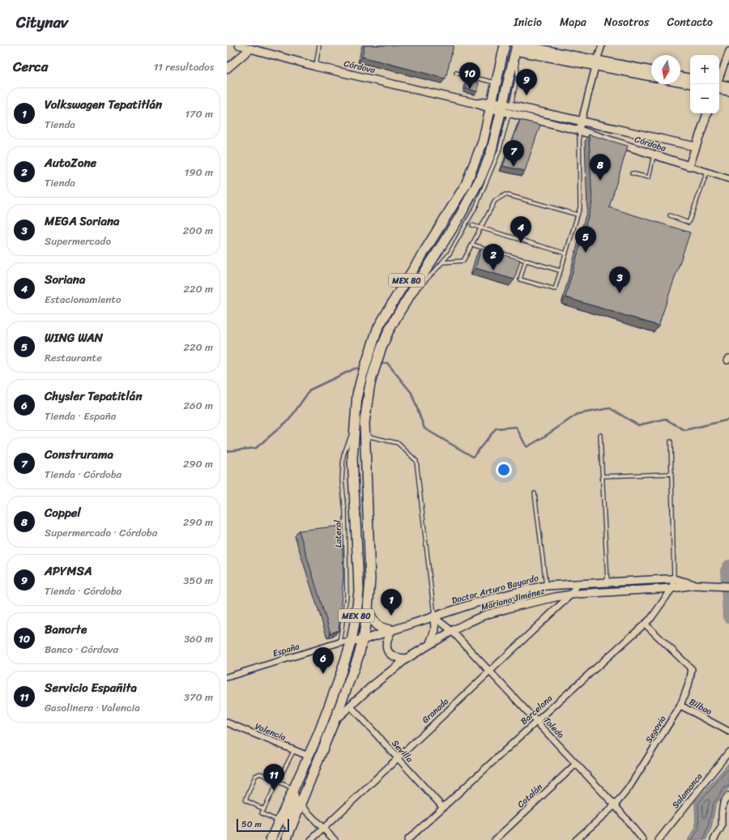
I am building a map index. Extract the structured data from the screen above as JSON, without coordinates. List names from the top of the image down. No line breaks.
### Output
{"streets":{"main road":["MEX 80"],"street":["Córdova","Córdoba","Doctor Arturo Bayardo","Mariano Jiménez","España","Bilbao","Barcelona","Granada","Toledo","Segovia","Valencia","Sevilla","Salamanca","Catalán"],"lane":["Lateral"]},"crossings":[["Córdova","Córdoba"],["Córdova","MEX 80"],["Córdoba","MEX 80"],["MEX 80","Lateral"],["MEX 80","Doctor Arturo Bayardo"],["MEX 80","Mariano Jiménez"],["MEX 80","España"],["MEX 80","Valencia"],["Lateral","España"],["Doctor Arturo Bayardo","Mariano Jiménez"],["Doctor Arturo Bayardo","España"],["Doctor Arturo Bayardo","Granada"],["Doctor Arturo Bayardo","Toledo"],["Mariano Jiménez","Barcelona"],["Mariano Jiménez","Granada"],["Mariano Jiménez","Toledo"],["Mariano Jiménez","Sevilla"],["Bilbao","Segovia"],["Barcelona","Toledo"],["Barcelona","Segovia"],["Barcelona","Sevilla"],["Granada","Toledo"],["Granada","Sevilla"],["Toledo","Segovia"],["Toledo","Catalán"]],"scale_bar":"50 m","north":"bottom","page":{"header":"Citynav","nav":["Inicio","Mapa","Nosotros","Contacto"],"heading":["Cerca","11 resultados"],"map_buttons":["+","−"],"pins":["10","9","7","8","4","5","2","3","1","6","11"],"list":[{"mark":"1","name":"Volkswagen Tepatitlán","note":"Tienda","value":"170 m"},{"mark":"2","name":"AutoZone","note":"Tienda","value":"190 m"},{"mark":"3","name":"MEGA Soriana","note":"Supermercado","value":"200 m"},{"mark":"4","name":"Soriana","note":"Estacionamiento","value":"220 m"},{"mark":"5","name":"WING WAN","note":"Restaurante","value":"220 m"},{"mark":"6","name":"Chysler Tepatitlán","note":"Tienda · España","value":"260 m"},{"mark":"7","name":"Construrama","note":"Tienda · Córdoba","value":"290 m"},{"mark":"8","name":"Coppel","note":"Supermercado · Córdoba","value":"290 m"},{"mark":"9","name":"APYMSA","note":"Tienda · Córdoba","value":"350 m"},{"mark":"10","name":"Banorte","note":"Banco · Córdova","value":"360 m"},{"mark":"11","name":"Servicio Españita","note":"Gasolinera · Valencia","value":"370 m"}],"scale":"50 m"}}
